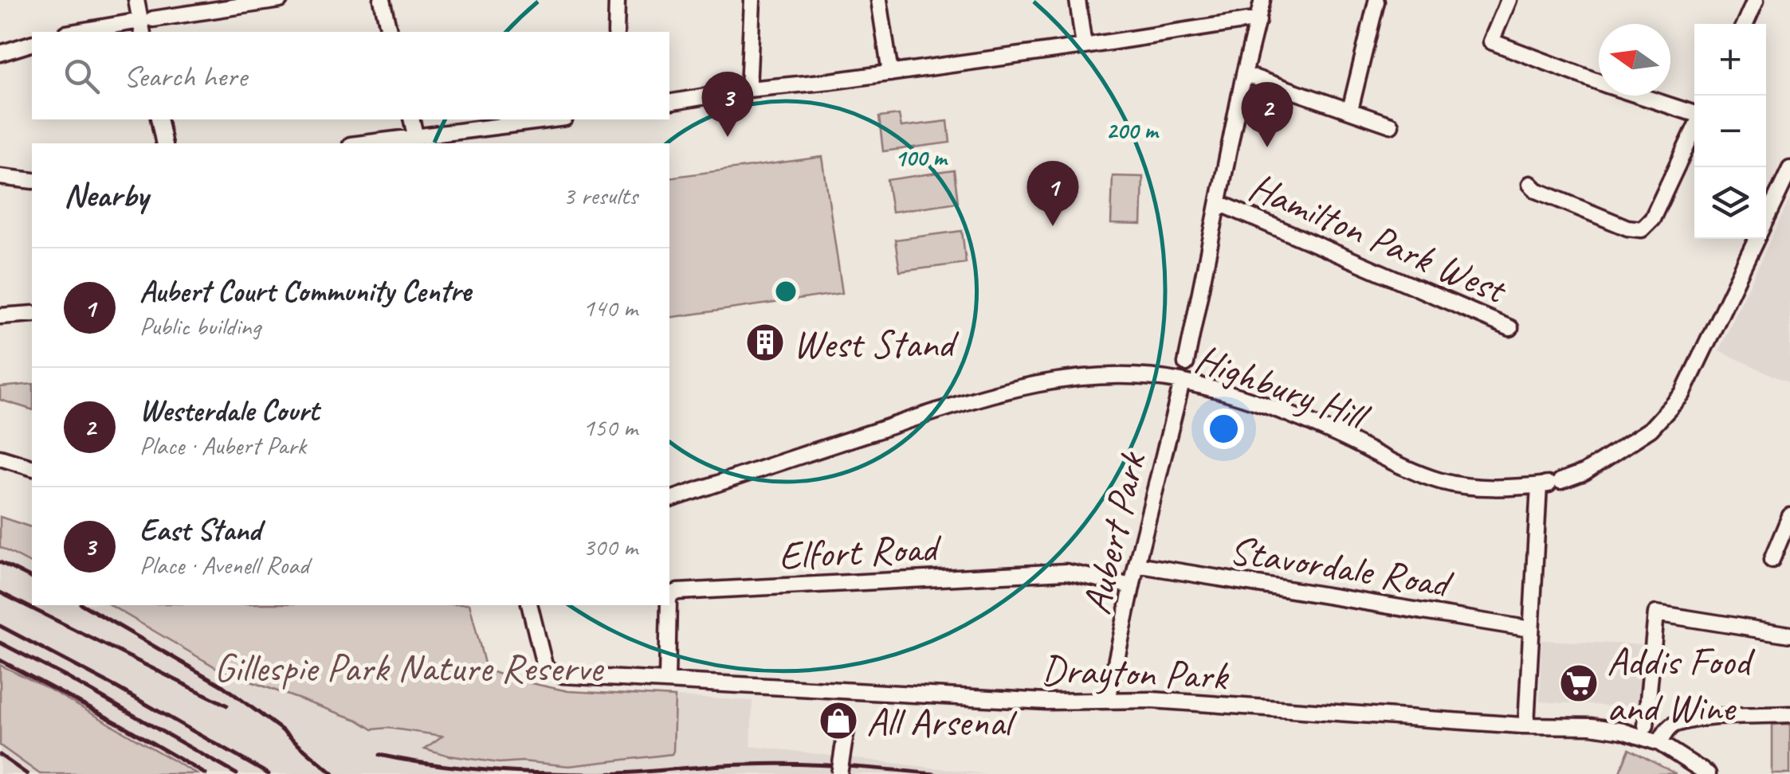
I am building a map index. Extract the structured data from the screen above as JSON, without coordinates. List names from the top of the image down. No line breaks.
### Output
{"streets":{"street":["Hamilton Park West","Highbury Hill","Aubert Park","Elfort Road","Stavordale Road","Drayton Park"]},"crossings":[["Highbury Hill","Aubert Park"],["Aubert Park","Elfort Road"],["Aubert Park","Stavordale Road"],["Aubert Park","Drayton Park"],["Elfort Road","Drayton Park"]],"parks":["Gillespie Park Nature Reserve"],"places":{"building":["West Stand"],"supermarket":["Addis Food and Wine"],"shop":["All Arsenal"]},"north":"left","page":{"map_buttons":["+","−"],"search":"Search here","pins":["3","2","1"],"heading":["Nearby","3 results"],"list":[{"mark":"1","name":"Aubert Court Community Centre","note":"Public building","value":"140 m"},{"mark":"2","name":"Westerdale Court","note":"Place · Aubert Park","value":"150 m"},{"mark":"3","name":"East Stand","note":"Place · Avenell Road","value":"300 m"}]},"rings":["200 m","100 m"]}
